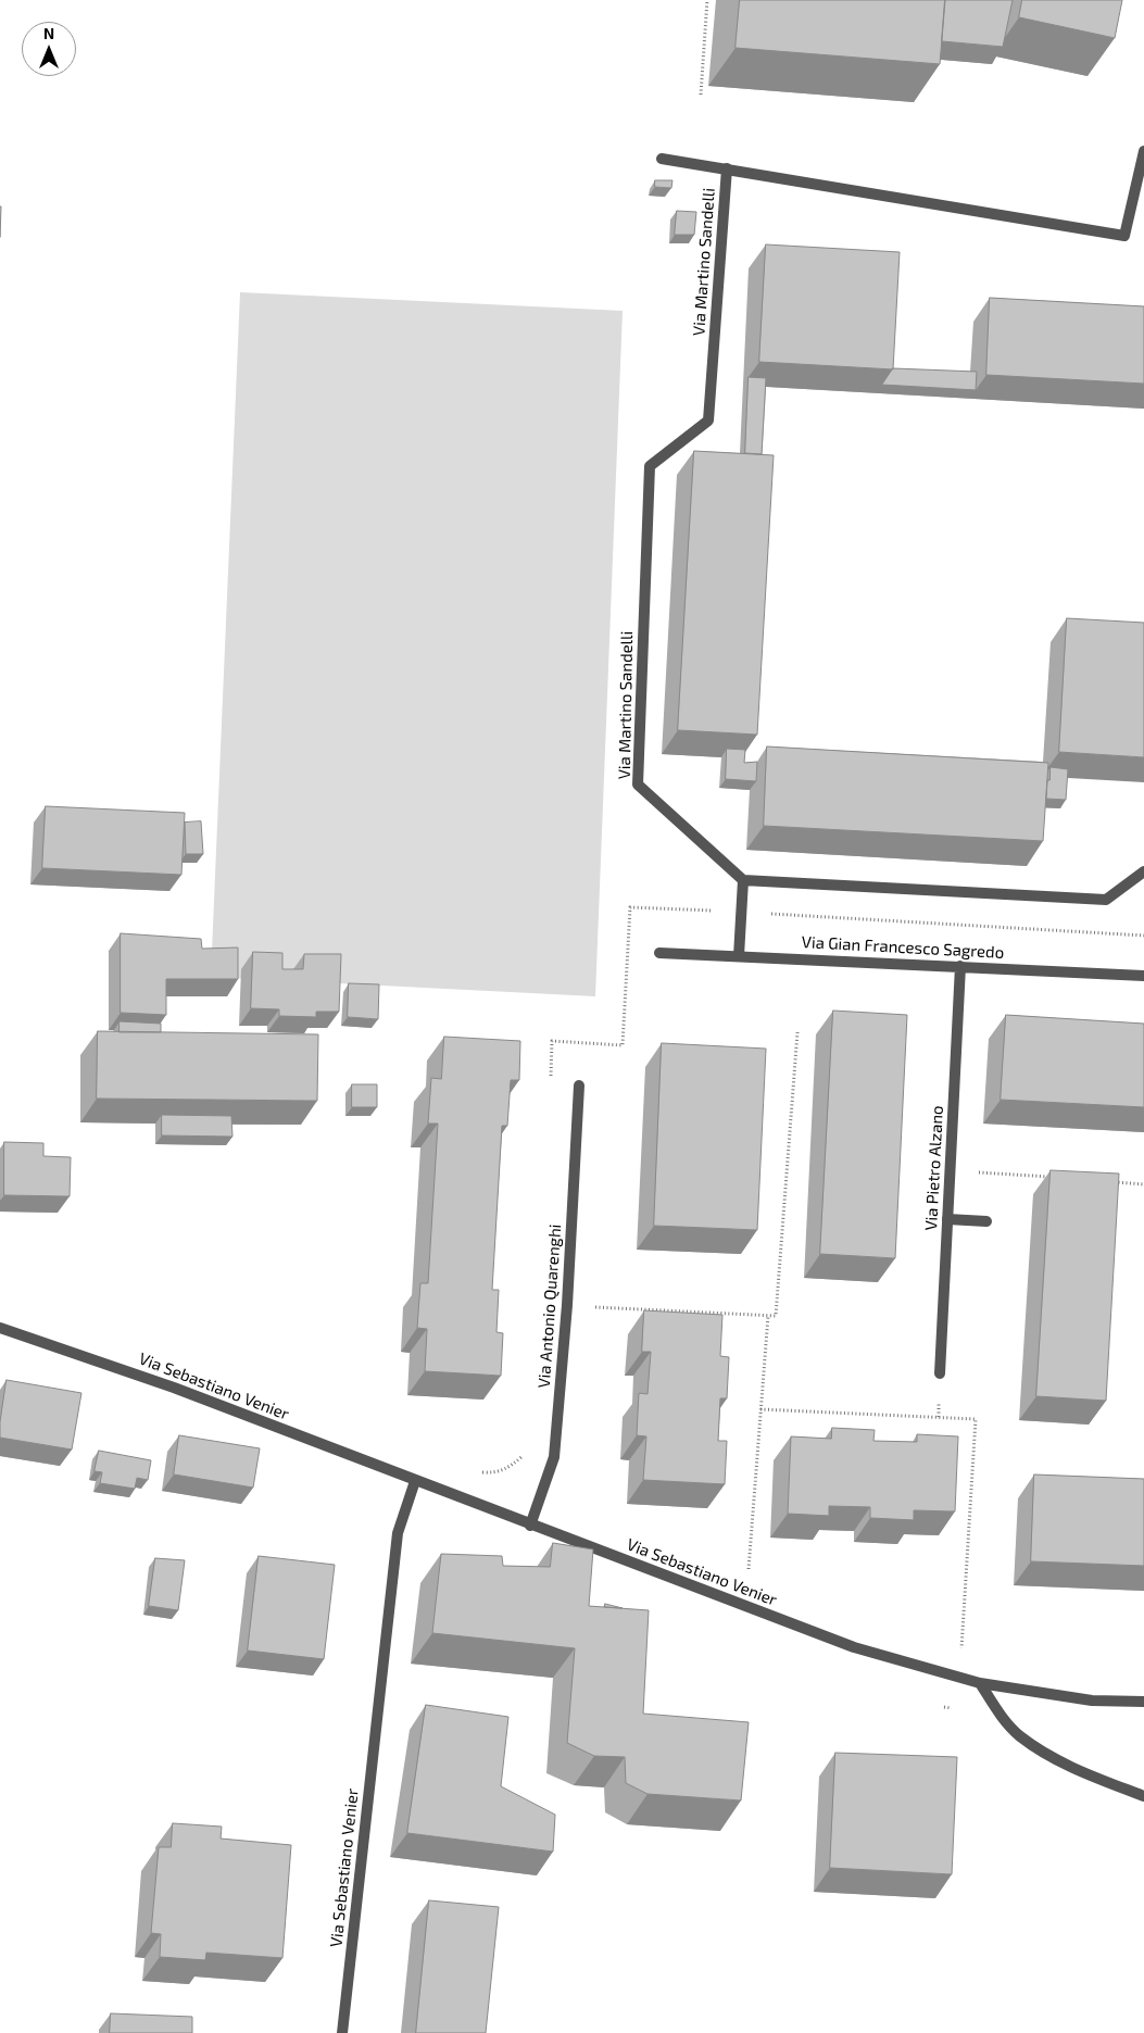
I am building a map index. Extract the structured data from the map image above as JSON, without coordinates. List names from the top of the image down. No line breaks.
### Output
{"streets":{"street":["Via Martino Sandelli","Via Gian Francesco Sagredo","Via Pietro Alzano","Via Antonio Quarenghi","Via Sebastiano Venier"]},"crossings":[["Via Gian Francesco Sagredo","Via Pietro Alzano"],["Via Antonio Quarenghi","Via Sebastiano Venier"]],"north":"top"}
